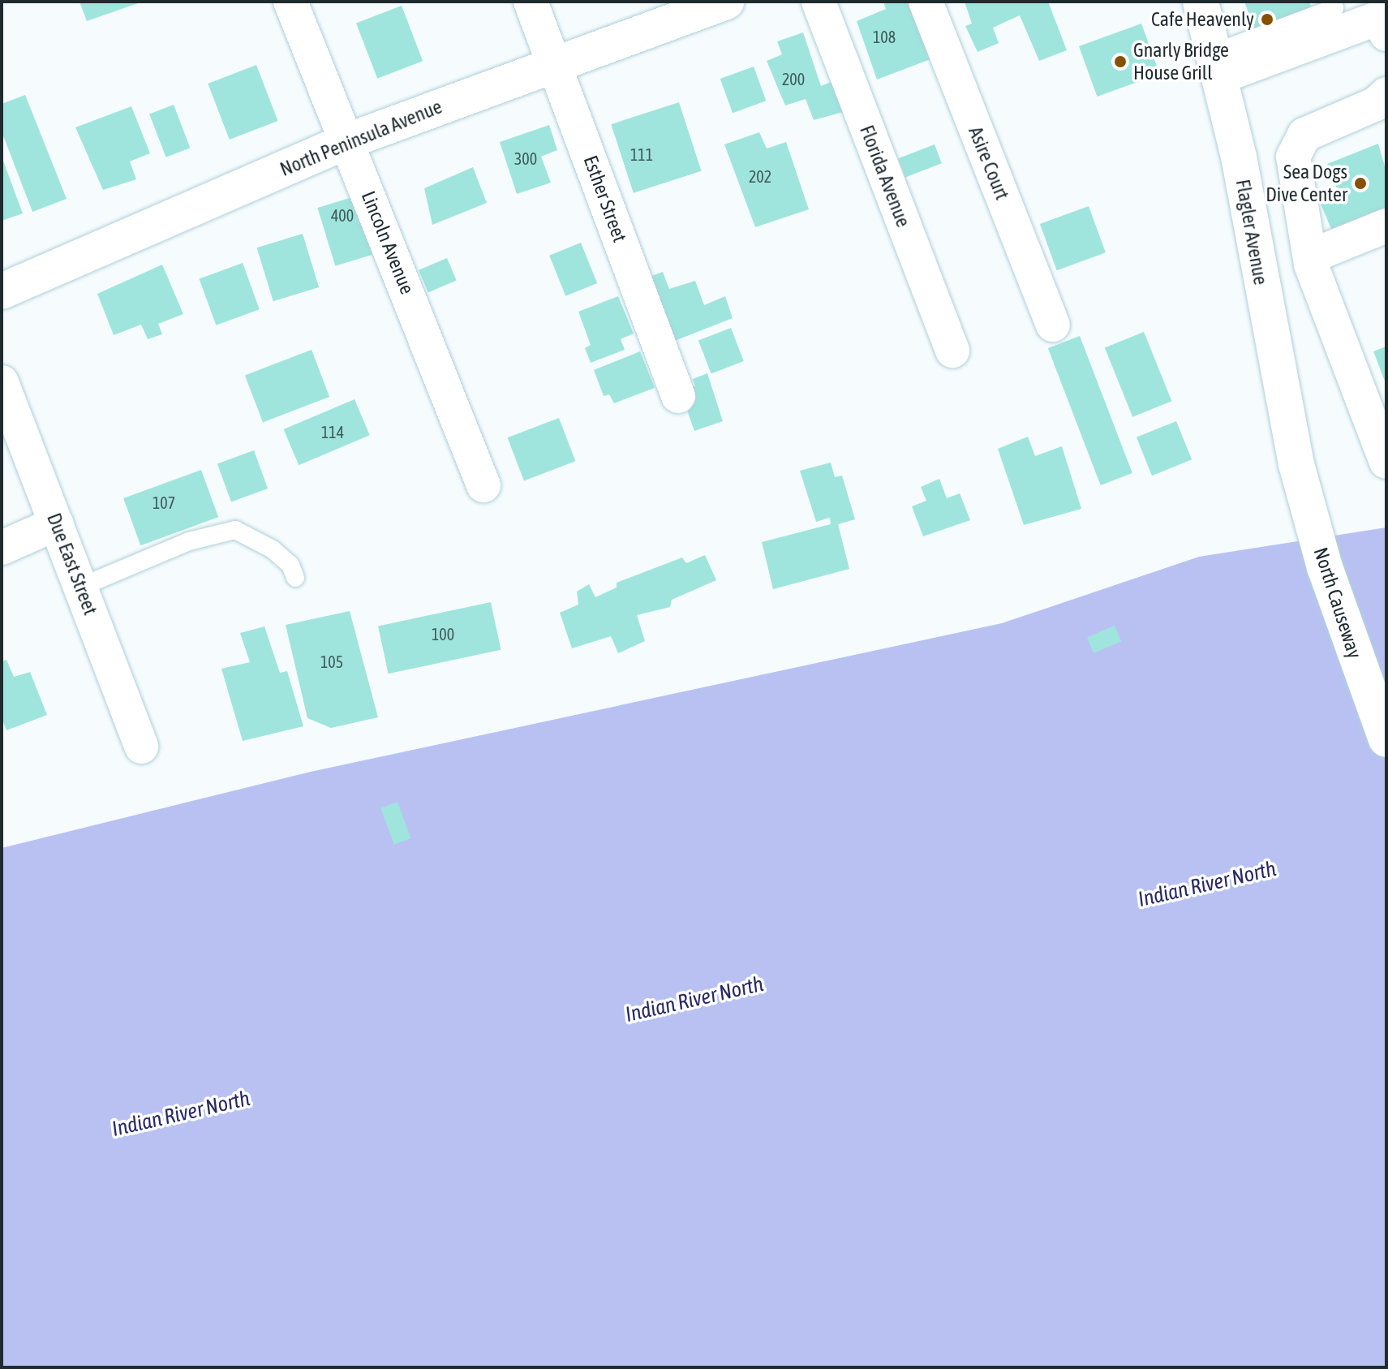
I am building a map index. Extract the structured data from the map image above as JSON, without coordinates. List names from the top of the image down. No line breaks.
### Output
{"streets":{"street":["North Peninsula Avenue","Asire Court","Florida Avenue","Esther Street","Flagler Avenue","Lincoln Avenue","Due East Street","North Causeway"]},"crossings":[["North Peninsula Avenue","Esther Street"],["North Peninsula Avenue","Lincoln Avenue"],["Flagler Avenue","North Causeway"]],"water":["Indian River North"],"places":["Cafe Heavenly","Gnarly Bridge House Grill","Sea Dogs Dive Center"],"house_numbers":["108","200","111","300","202","400","114","107","100","105"]}
